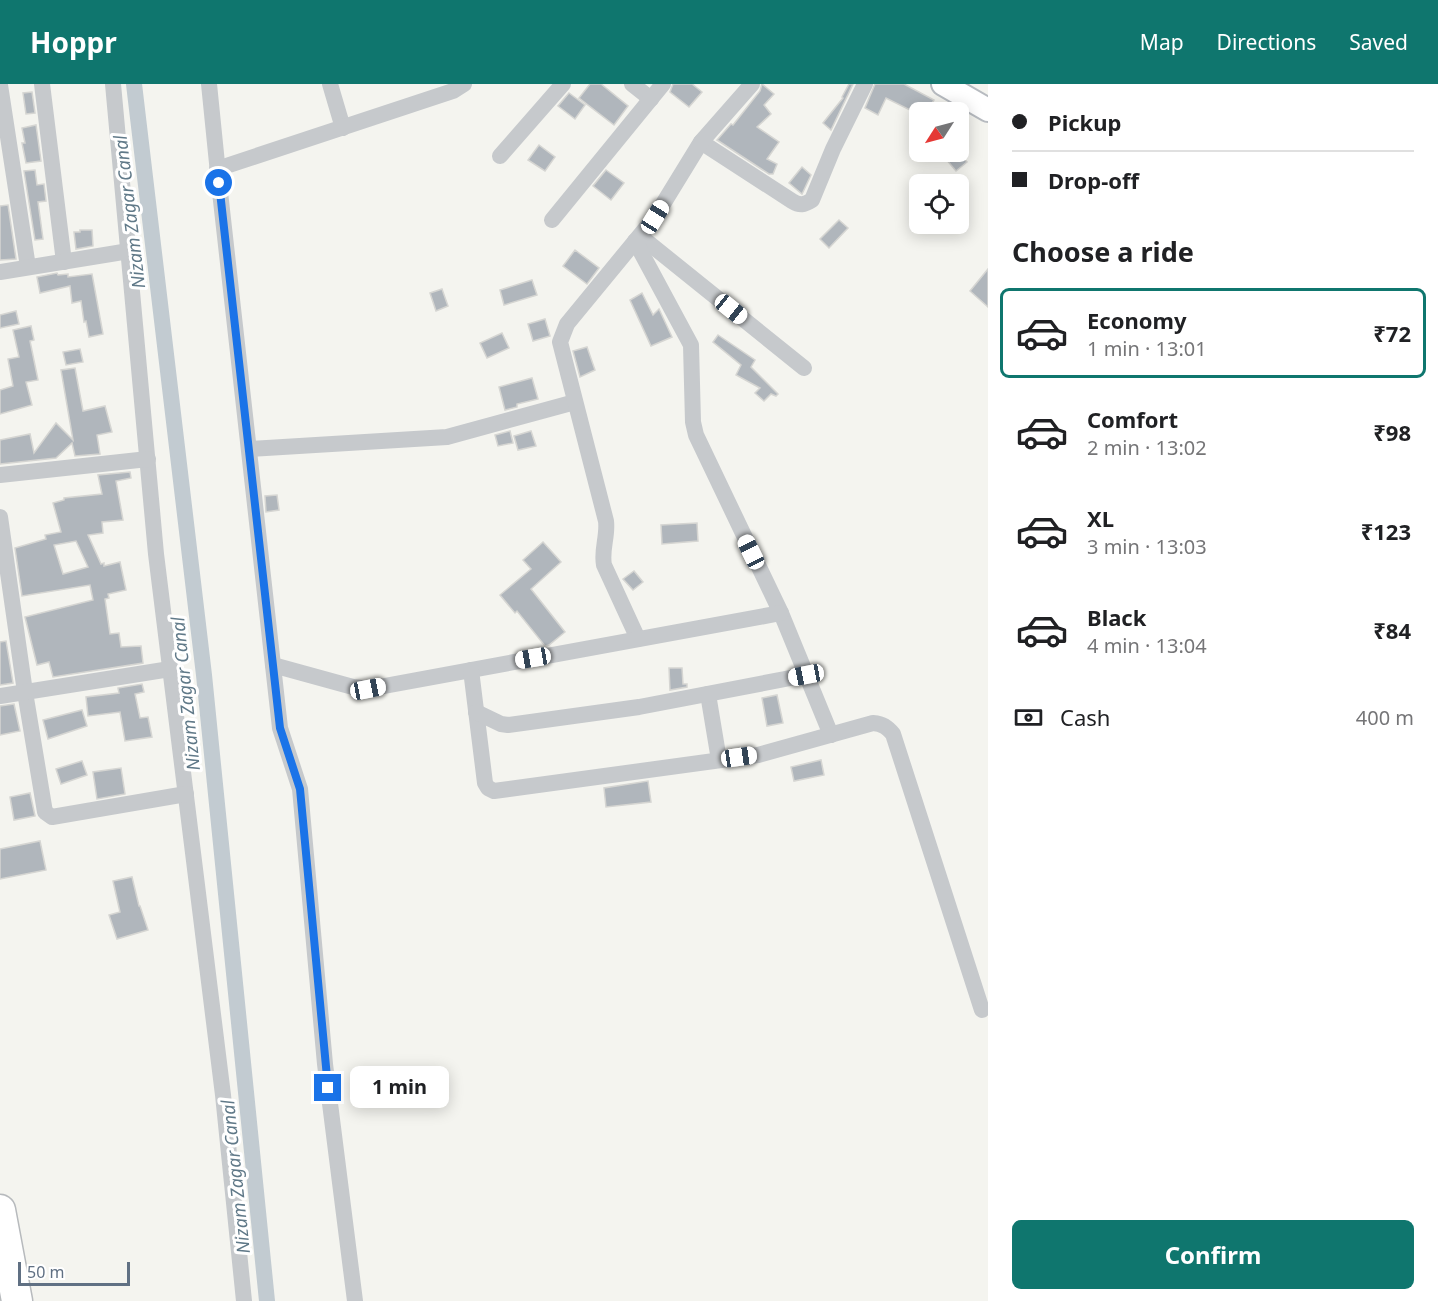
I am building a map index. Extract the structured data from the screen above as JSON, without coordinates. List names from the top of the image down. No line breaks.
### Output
{"water":["Nizam Zagar Canal"],"scale_bar":"50 m","north":"bottom left","page":{"header":"Hoppr","nav":["Map","Directions","Saved"],"banner":["Pickup","Drop-off"],"heading":"Choose a ride","list":[{"name":"Economy","note":"1 min · 13:01","value":"₹72"},{"name":"Comfort","note":"2 min · 13:02","value":"₹98"},{"name":"XL","note":"3 min · 13:03","value":"₹123"},{"name":"Black","note":"4 min · 13:04","value":"₹84"}],"pay":["Cash","400 m"],"bubble":"1 min","buttons":"Confirm","scale":"50 m"}}
